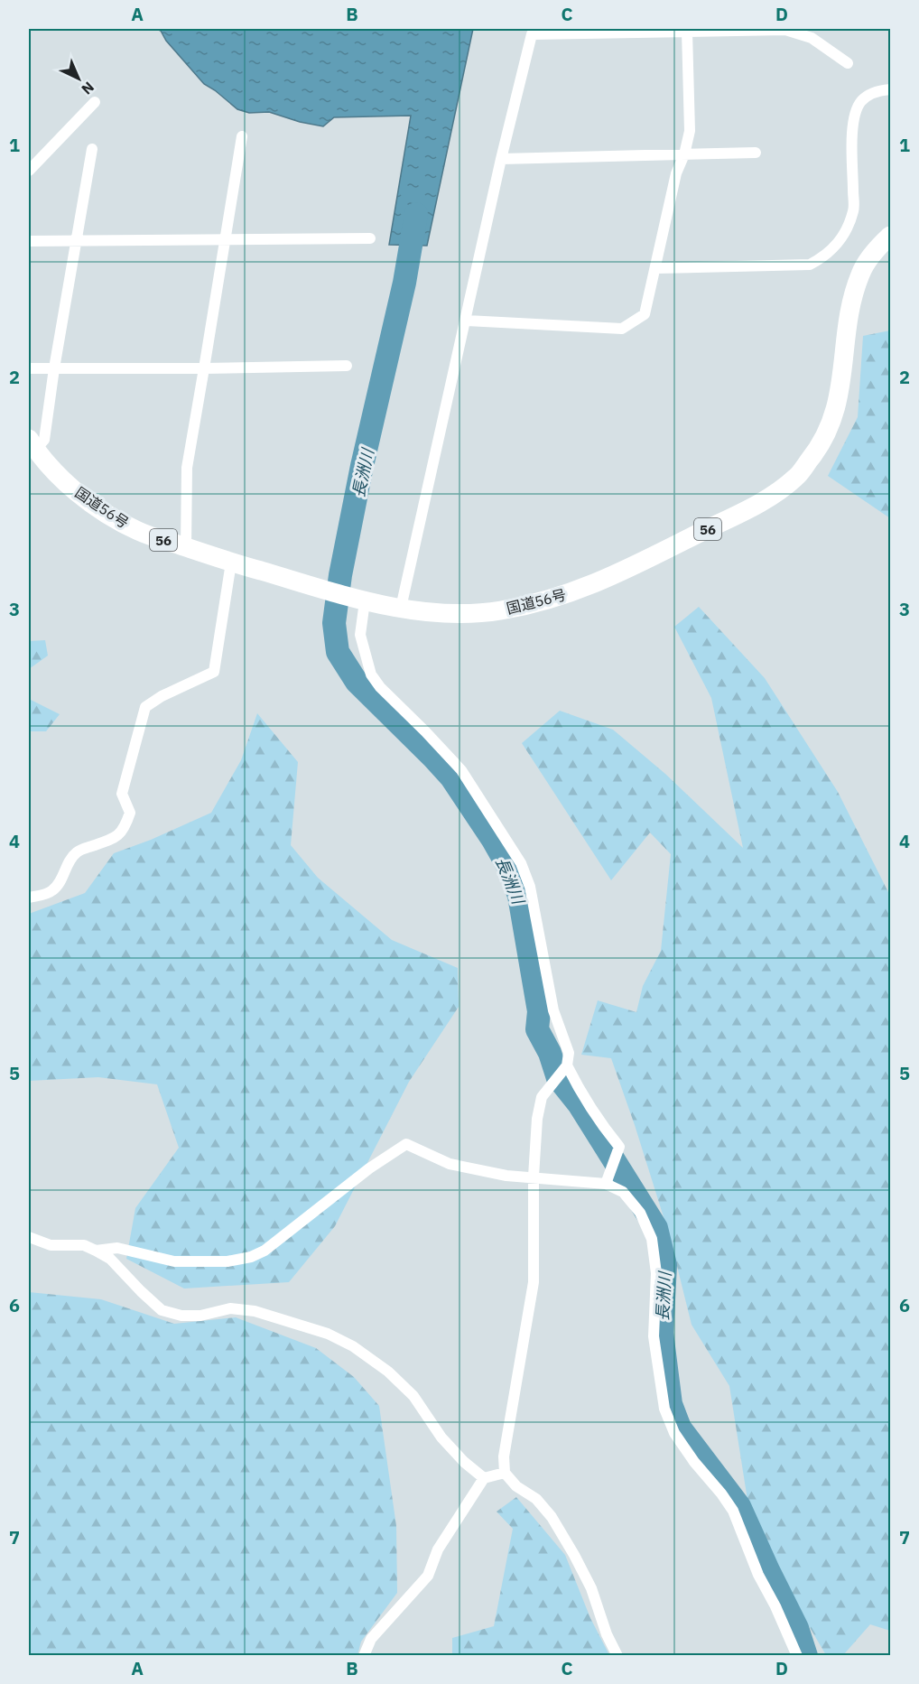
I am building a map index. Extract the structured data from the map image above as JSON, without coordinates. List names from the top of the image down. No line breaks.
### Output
{"streets":{"highway":["国道56号","56"]},"water":["長洲川"],"north":"bottom right","grid":{"columns":["A","B","C","D"],"rows":["1","2","3","4","5","6","7"]}}
